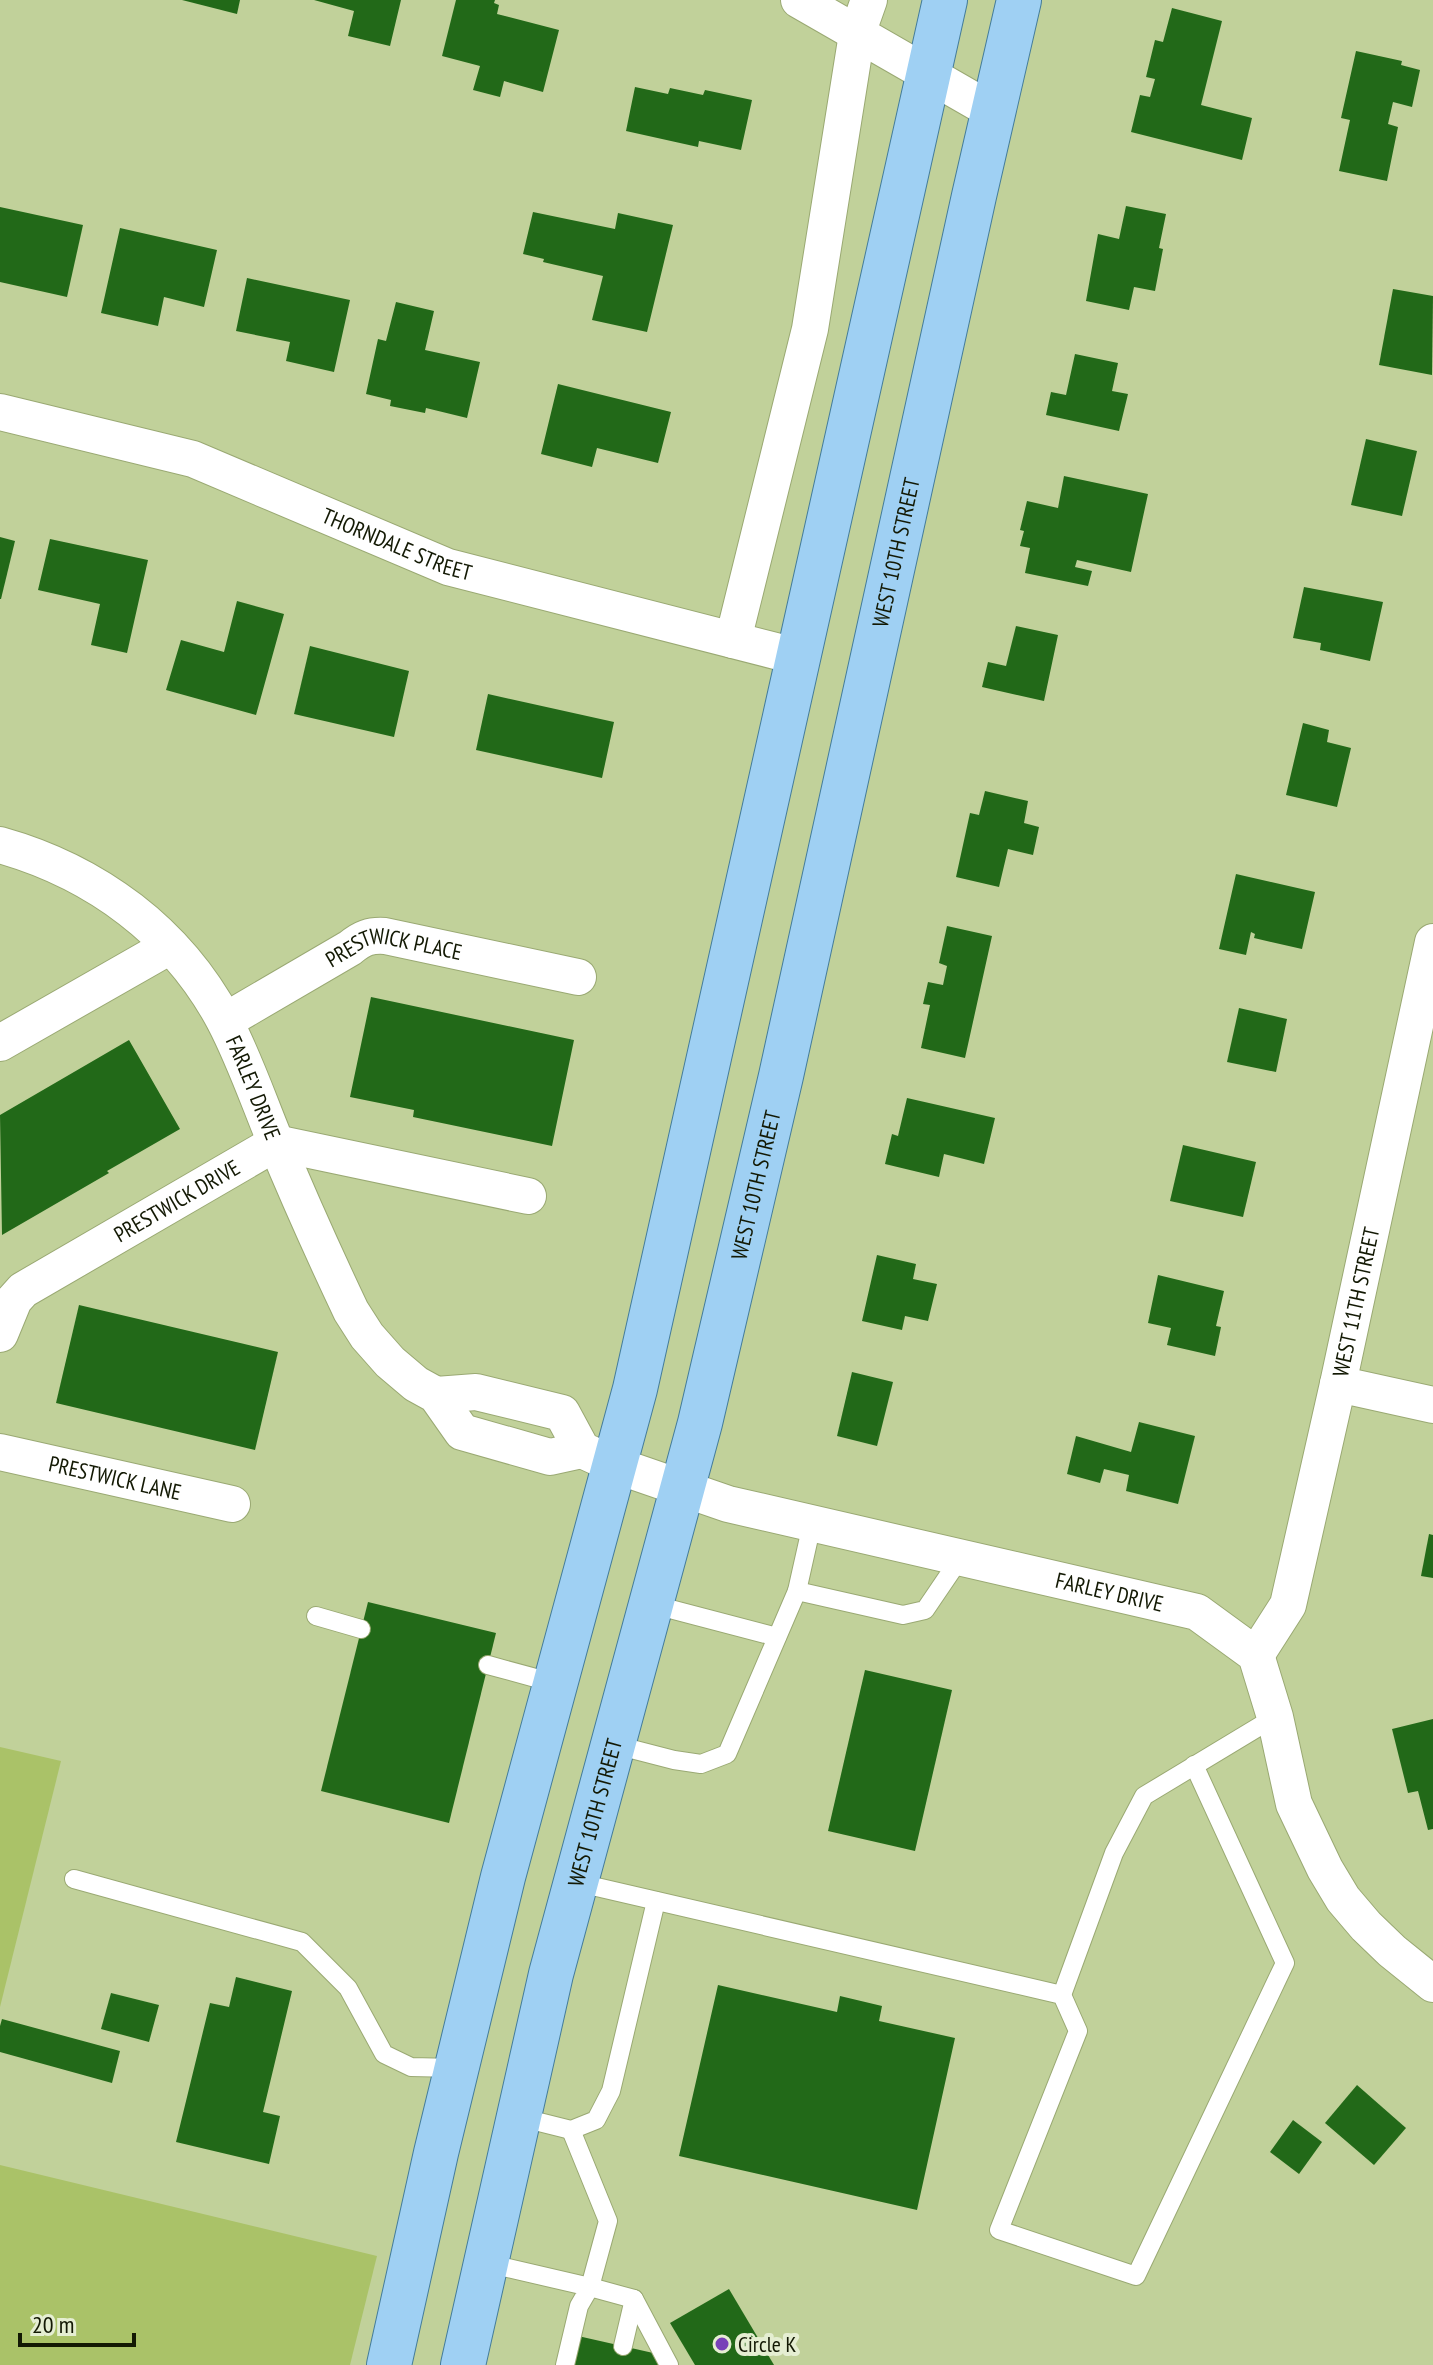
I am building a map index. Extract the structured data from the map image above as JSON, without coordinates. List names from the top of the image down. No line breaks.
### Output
{"streets":{"main road":["WEST 10TH STREET"],"street":["THORNDALE STREET","PRESTWICK PLACE","FARLEY DRIVE","PRESTWICK DRIVE","WEST 11TH STREET","PRESTWICK LANE"]},"crossings":[["WEST 10TH STREET","FARLEY DRIVE"],["PRESTWICK PLACE","FARLEY DRIVE"],["FARLEY DRIVE","PRESTWICK DRIVE"],["FARLEY DRIVE","WEST 11TH STREET"]],"places":["Circle K"],"scale_bar":"20 m"}
